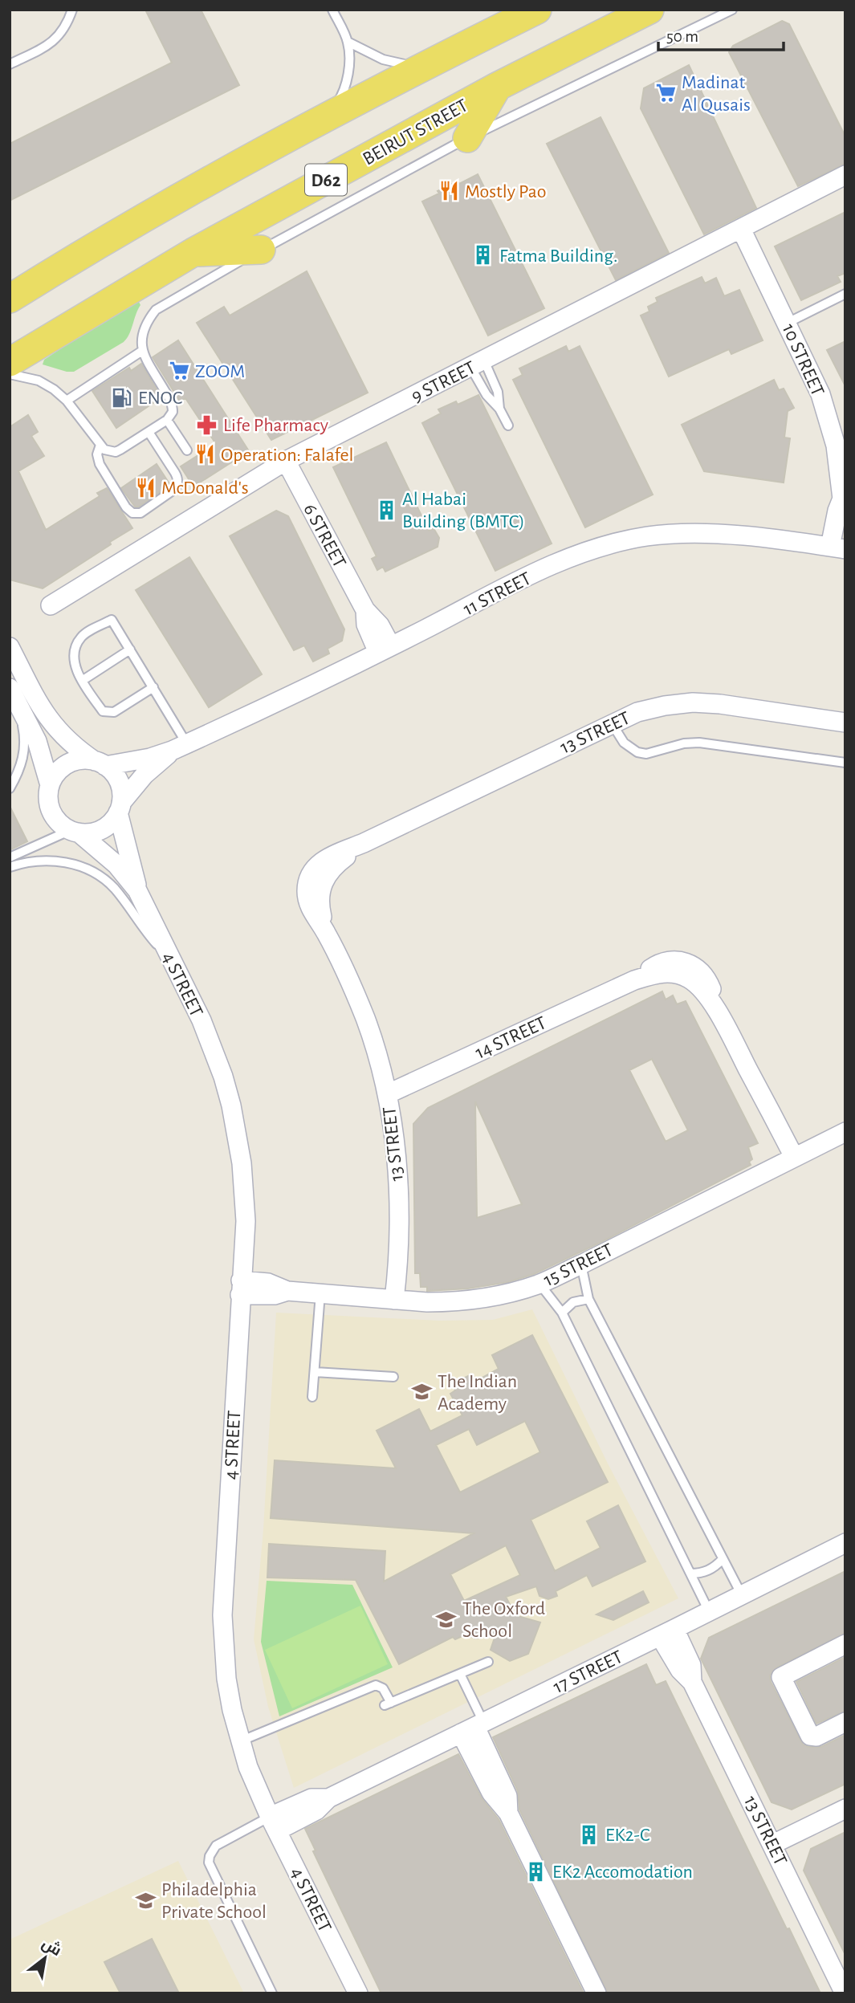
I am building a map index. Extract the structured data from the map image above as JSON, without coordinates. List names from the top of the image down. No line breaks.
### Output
{"streets":{"main road":["BEIRUT STREET","D62"],"street":["10 STREET","9 STREET","6 STREET","11 STREET","13 STREET","4 STREET","14 STREET","15 STREET","17 STREET"]},"crossings":[["10 STREET","9 STREET"],["10 STREET","11 STREET"],["9 STREET","6 STREET"],["6 STREET","11 STREET"],["11 STREET","4 STREET"],["13 STREET","14 STREET"],["13 STREET","15 STREET"],["13 STREET","17 STREET"],["4 STREET","15 STREET"],["4 STREET","17 STREET"],["14 STREET","15 STREET"]],"places":{"supermarket":["Madinat Al Qusais","ZOOM"],"restaurant":["Mostly Pao","Operation: Falafel","McDonald's"],"building":["Fatma Building.","Al Habai Building (BMTC)","EK2-C","EK2 Accomodation"],"fuel station":["ENOC"],"pharmacy":["Life Pharmacy"],"school or university":["The Indian Academy","The Oxford School","Philadelphia Private School"]},"scale_bar":"50 m","north":"top right"}
